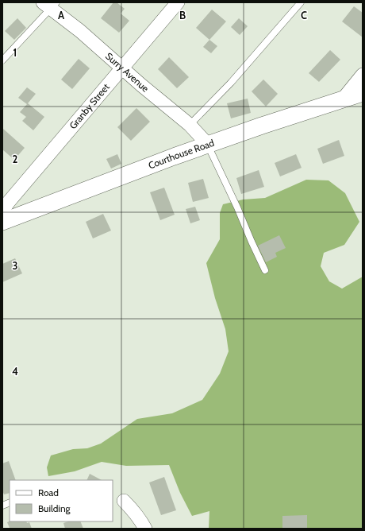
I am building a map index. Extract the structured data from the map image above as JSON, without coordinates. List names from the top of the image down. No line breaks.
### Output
{"streets":{"street":["Surry Avenue","Granby Street","Courthouse Road"]},"crossings":[["Surry Avenue","Granby Street"],["Surry Avenue","Courthouse Road"]],"legend":["Road","Building"],"grid":{"columns":["A","B","C"],"rows":["1","2","3","4"]}}
